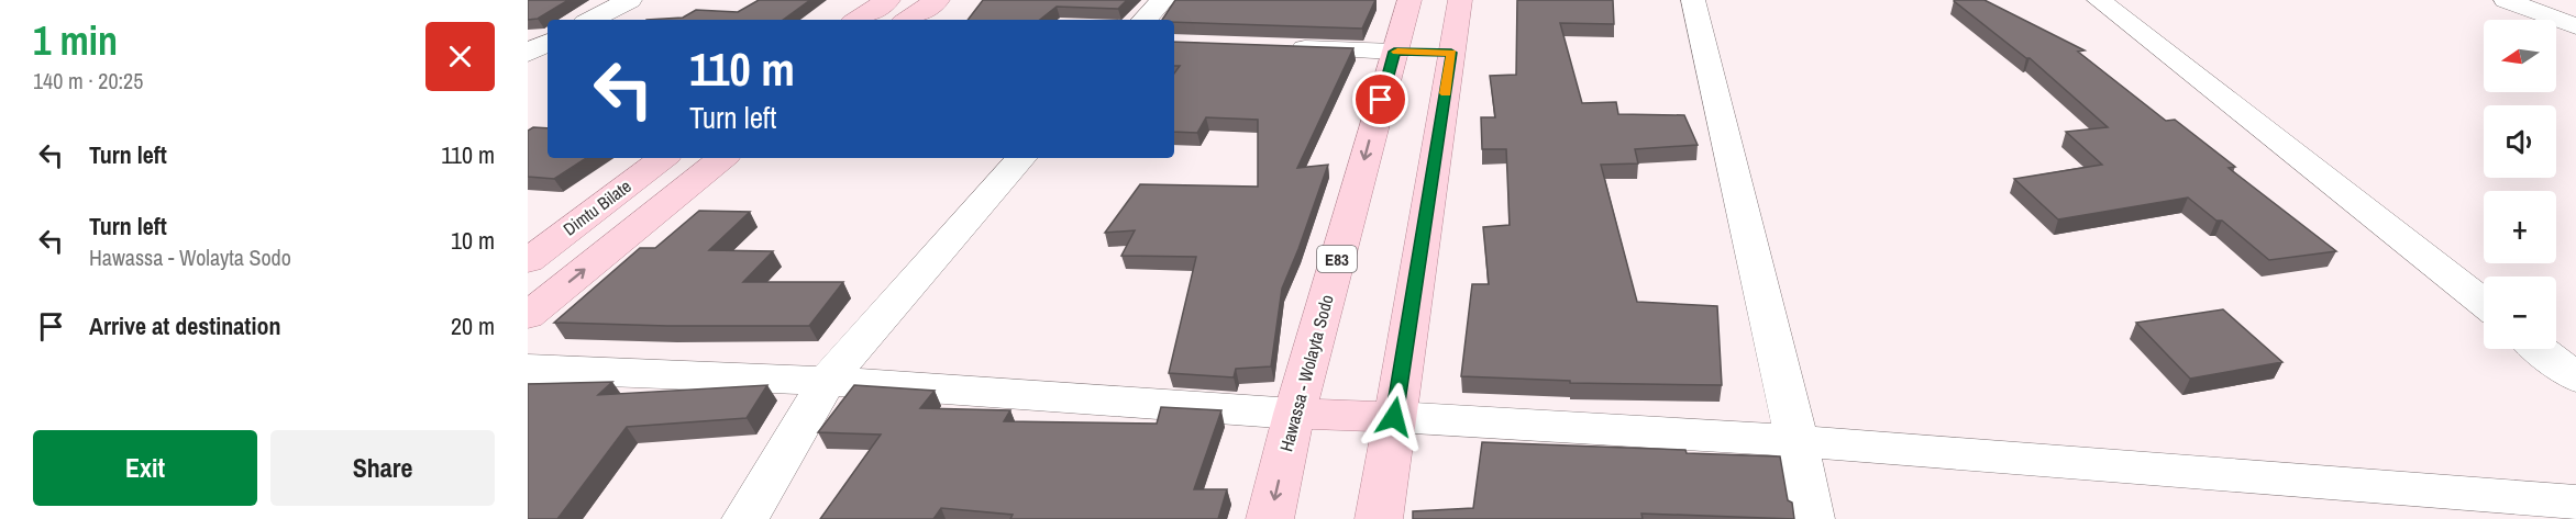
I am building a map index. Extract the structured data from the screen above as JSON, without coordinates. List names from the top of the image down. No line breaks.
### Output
{"streets":{"main road":["Dimtu Bilate","E83","Hawassa - Wolayta Sodo"]},"north":"left","page":{"heading":["1 min","140 m · 20:25"],"map_buttons":["+","−"],"turn":["110 m","Turn left"],"list":[{"name":"Turn left","value":"110 m"},{"name":"Turn left","note":"Hawassa - Wolayta Sodo","value":"10 m"},{"name":"Arrive at destination","value":"20 m"}],"buttons":["Exit","Share"]}}
